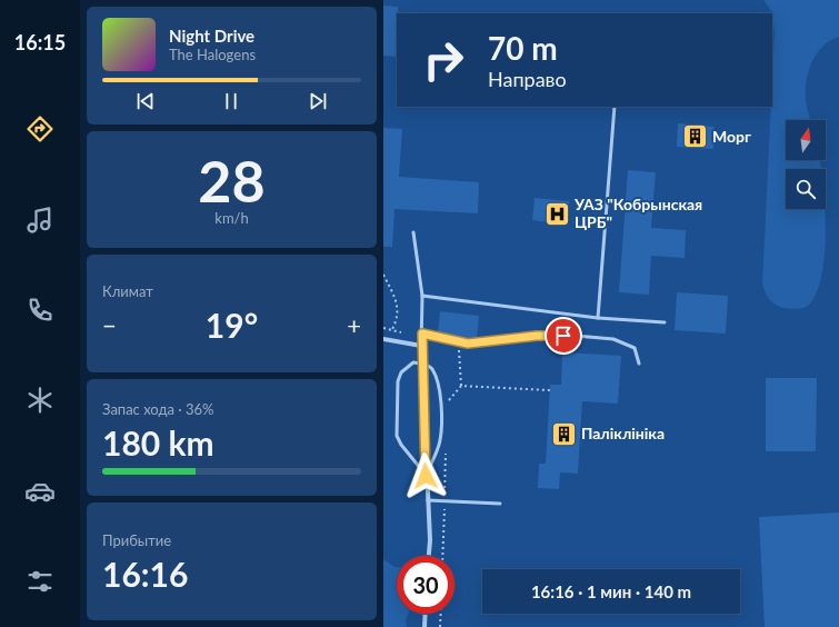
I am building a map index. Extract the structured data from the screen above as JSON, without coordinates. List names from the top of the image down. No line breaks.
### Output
{"places":{"building":["Морг","Паліклініка"],"hospital":["УАЗ \"Кобрынская ЦРБ\""]},"north":"top","page":{"tabs":"16:15","turn":["70 m","Направо"],"song":["Night Drive","The Halogens"],"tile":[["28","km/h"],"Климат",["Запас хода · 36%","180 km"],["Прибытие","16:16"]],"heat":["−","19°","+"],"limit":"30","trip":"16:16 · 1 мин · 140 m"}}
